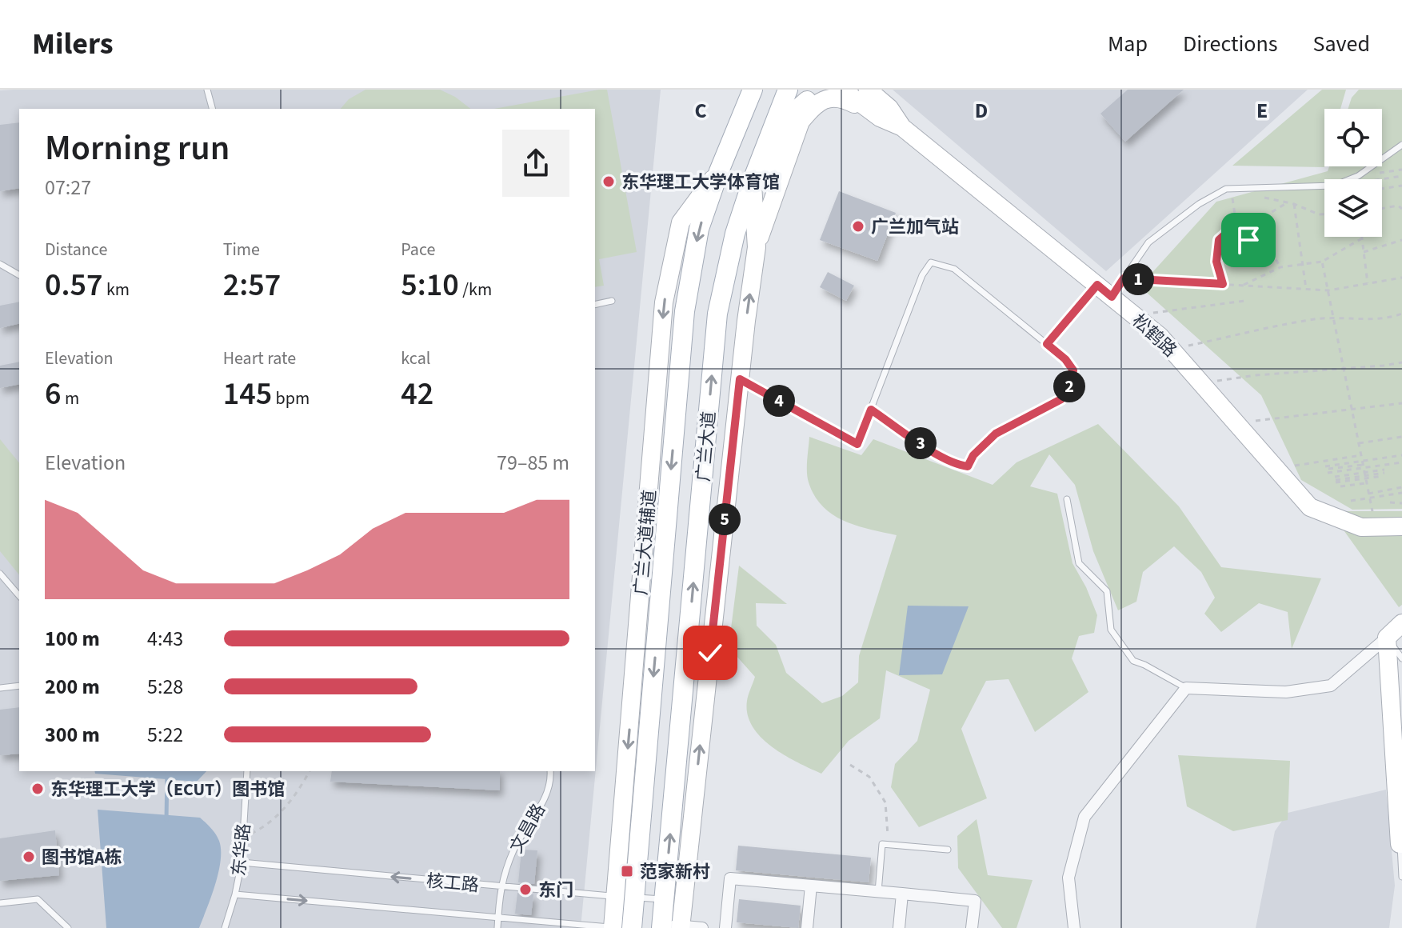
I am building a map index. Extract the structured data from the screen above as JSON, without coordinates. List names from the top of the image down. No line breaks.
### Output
{"streets":{"main road":["松鹤路","广兰大道"],"lane":["文昌路","东华路","核工路"]},"crossings":[["广兰大道","核工路"],["文昌路","核工路"],["东华路","核工路"]],"places":{"other":["东华理工大学体育馆","广兰加气站","东华理工大学（ECUT）图书馆","图书馆A栋","东门"],"transit":["范家新村"]},"page":{"header":"Milers","nav":["Map","Directions","Saved"],"heading":["Morning run","07:27"],"stats":[["Distance","0.57 km"],["Time","2:57"],["Pace","5:10 /km"],["Elevation","6 m"],["Heart rate","145 bpm"],["kcal","42"]],"pins":["1","2","4","3","5"],"chart":["Elevation","79–85 m"],"list":[{"name":"100 m","note":"4:43"},{"name":"200 m","note":"5:28"},{"name":"300 m","note":"5:22"}]},"grid":{"columns":["C","D","E"]}}
